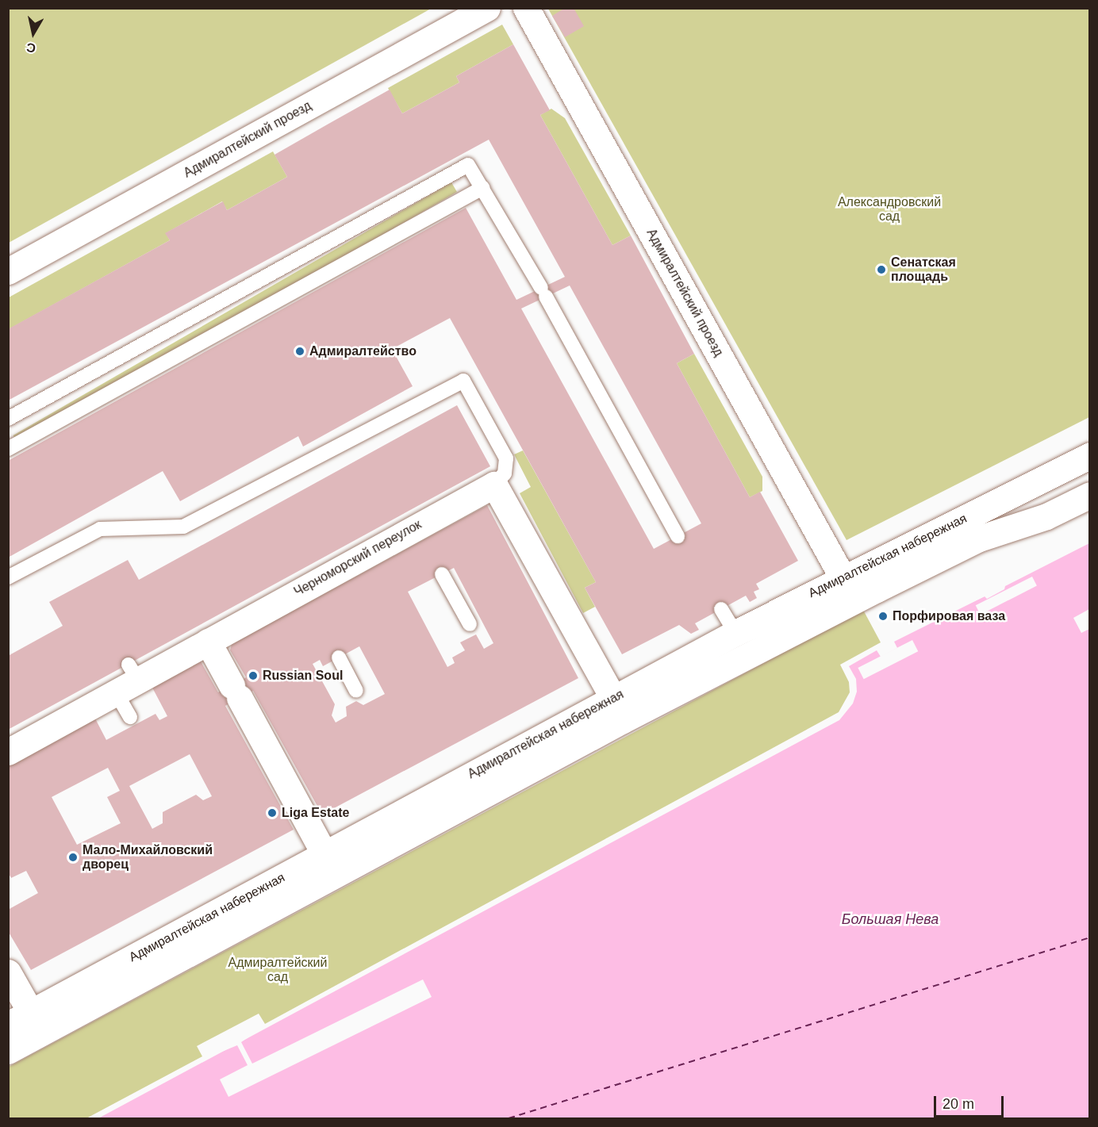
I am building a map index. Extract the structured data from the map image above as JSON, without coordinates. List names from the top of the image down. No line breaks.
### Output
{"streets":{"main road":["Адмиралтейский проезд","Адмиралтейская набережная","Черноморский переулок"]},"crossings":[["Адмиралтейский проезд","Адмиралтейская набережная"]],"water":["Большая Нева"],"parks":["Александровский сад","Адмиралтейский сад"],"places":["Сенатская площадь","Адмиралтейство","Порфировая ваза","Russian Soul","Liga Estate","Мало-Михайловский дворец"],"scale_bar":"20 m","north":"bottom"}
